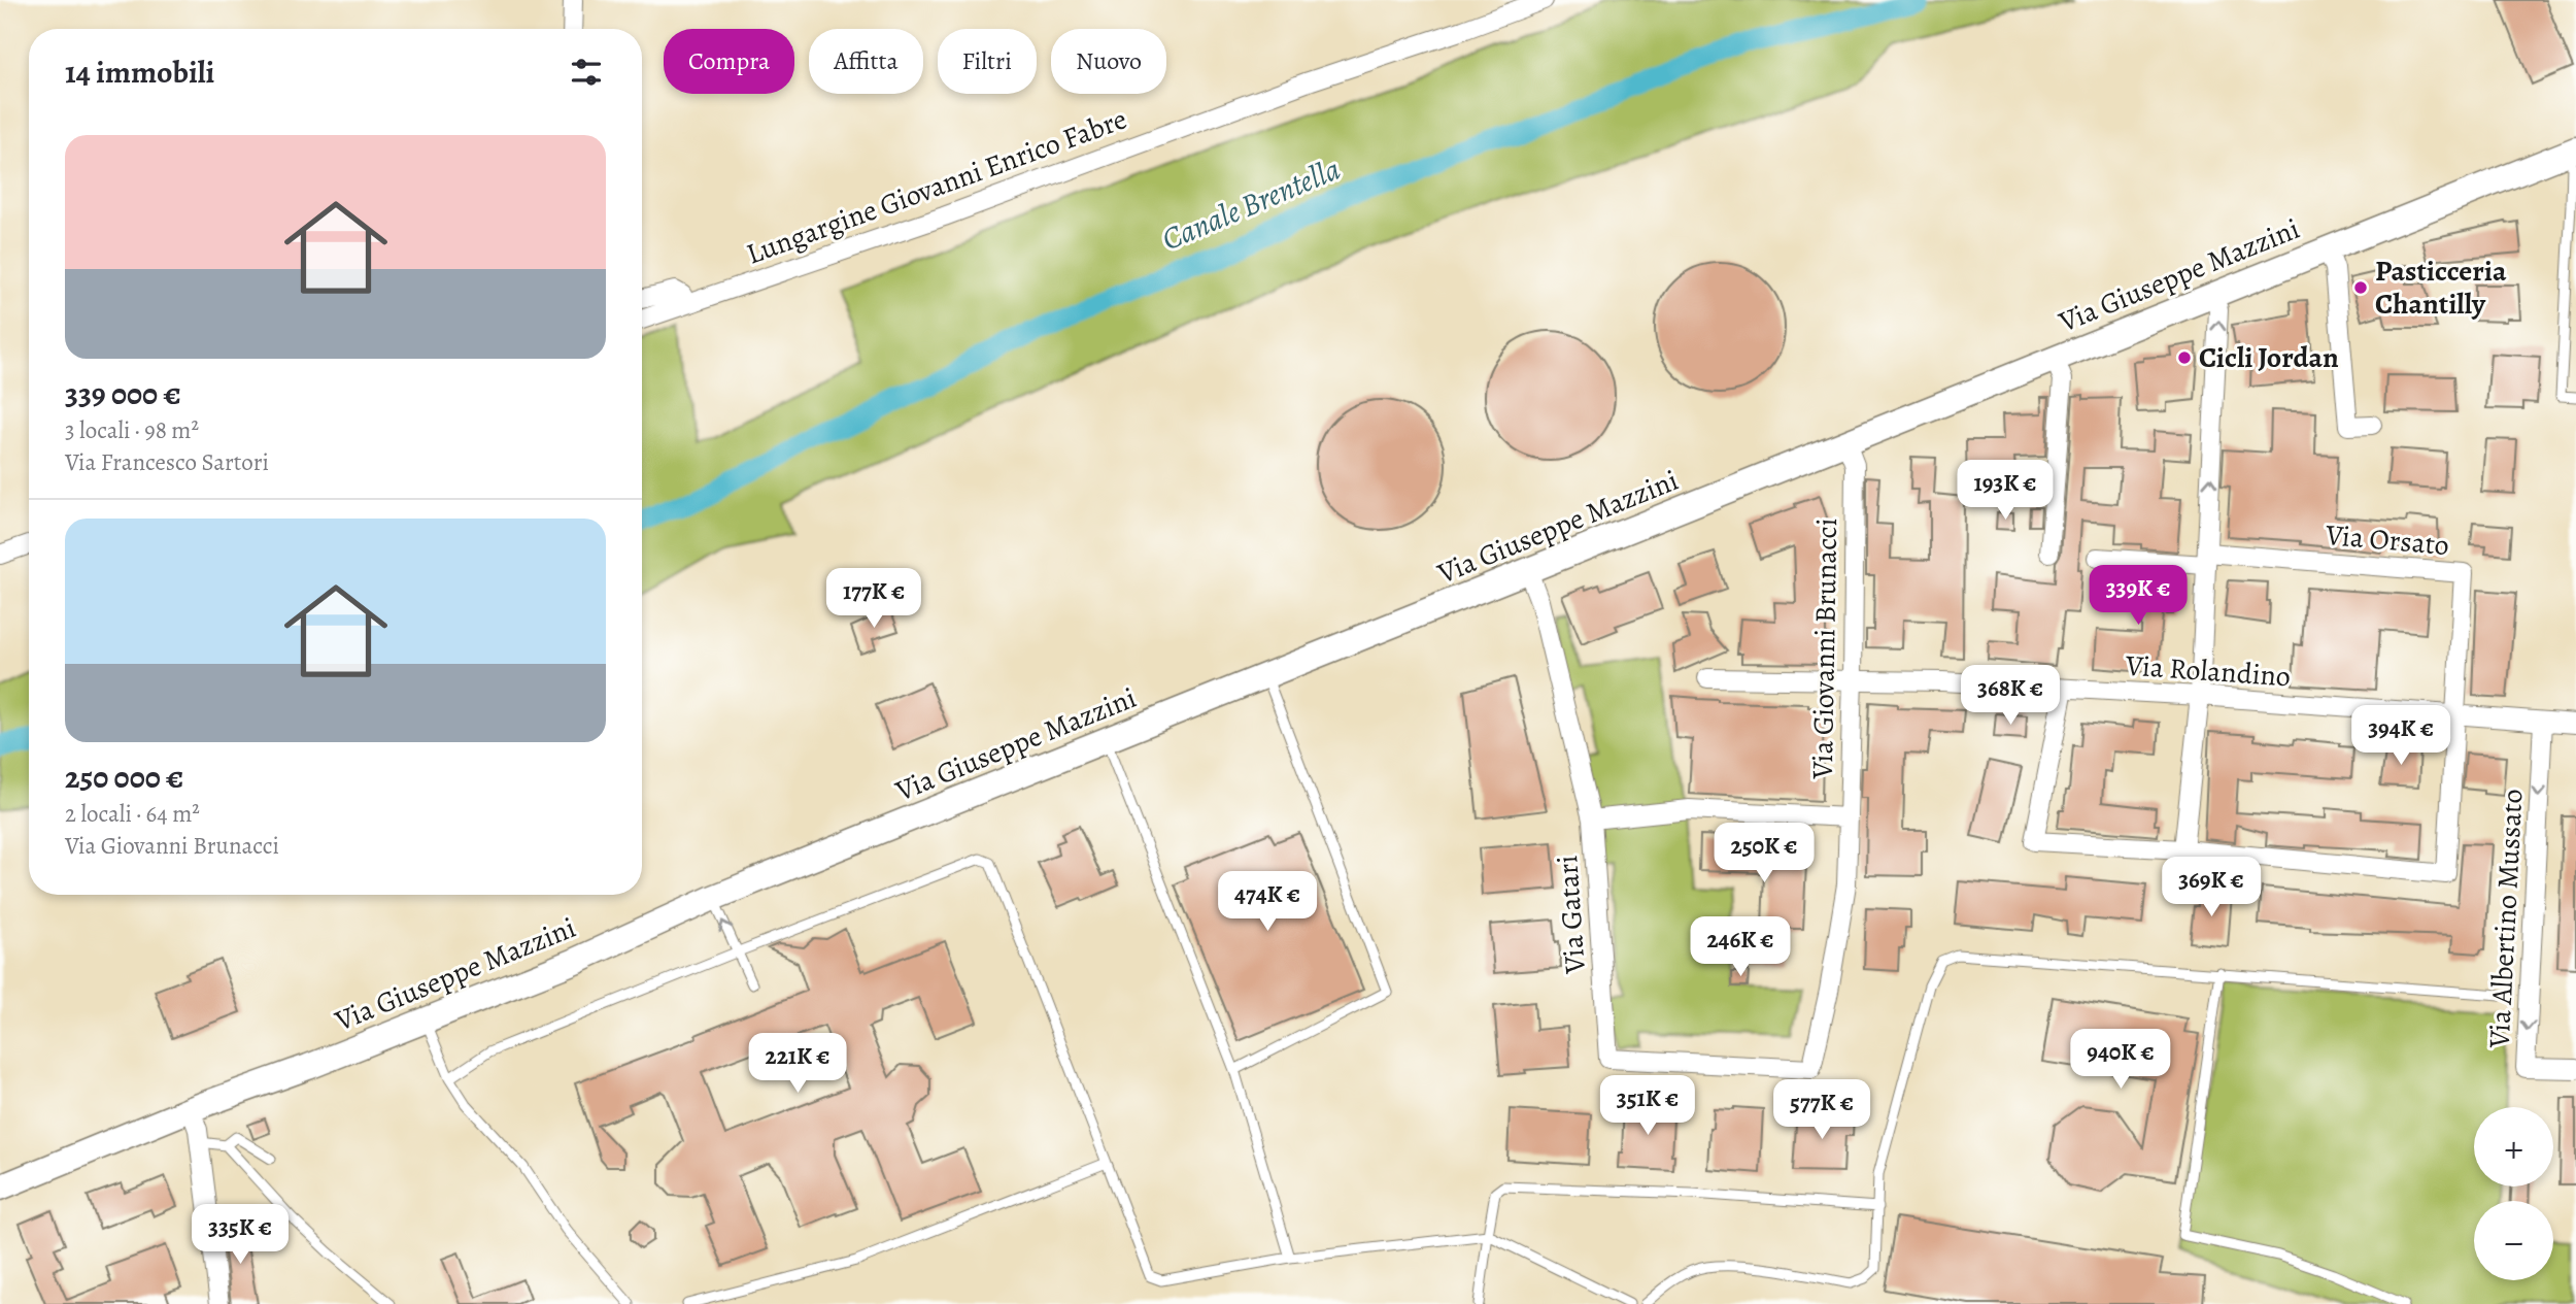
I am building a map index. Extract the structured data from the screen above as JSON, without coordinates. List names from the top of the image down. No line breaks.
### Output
{"streets":{"main road":["Via Giuseppe Mazzini"],"street":["Lungargine Giovanni Enrico Fabre","Via Orsato","Via Giovanni Brunacci","Via Rolandino","Via Gatari","Via Albertino Mussato"]},"crossings":[["Via Giuseppe Mazzini","Via Giovanni Brunacci"],["Via Giuseppe Mazzini","Via Gatari"],["Via Orsato","Via Rolandino"],["Via Giovanni Brunacci","Via Rolandino"],["Via Giovanni Brunacci","Via Gatari"],["Via Rolandino","Via Albertino Mussato"]],"one_way":["Via Albertino Mussato"],"water":["Canale Brentella"],"places":["Pasticceria Chantilly","Cicli Jordan"],"page":{"chip":["Compra","Affitta","Filtri","Nuovo"],"heading":"14 immobili","list":[{"name":"339 000 €","note":"3 locali · 98 m² · Via Francesco Sartori"},{"name":"250 000 €","note":"2 locali · 64 m² · Via Giovanni Brunacci"}],"price":["193K €","339K €","177K €","368K €","394K €","250K €","369K €","474K €","246K €","940K €","221K €","351K €","577K €","335K €"],"map_buttons":["+","−"]}}
